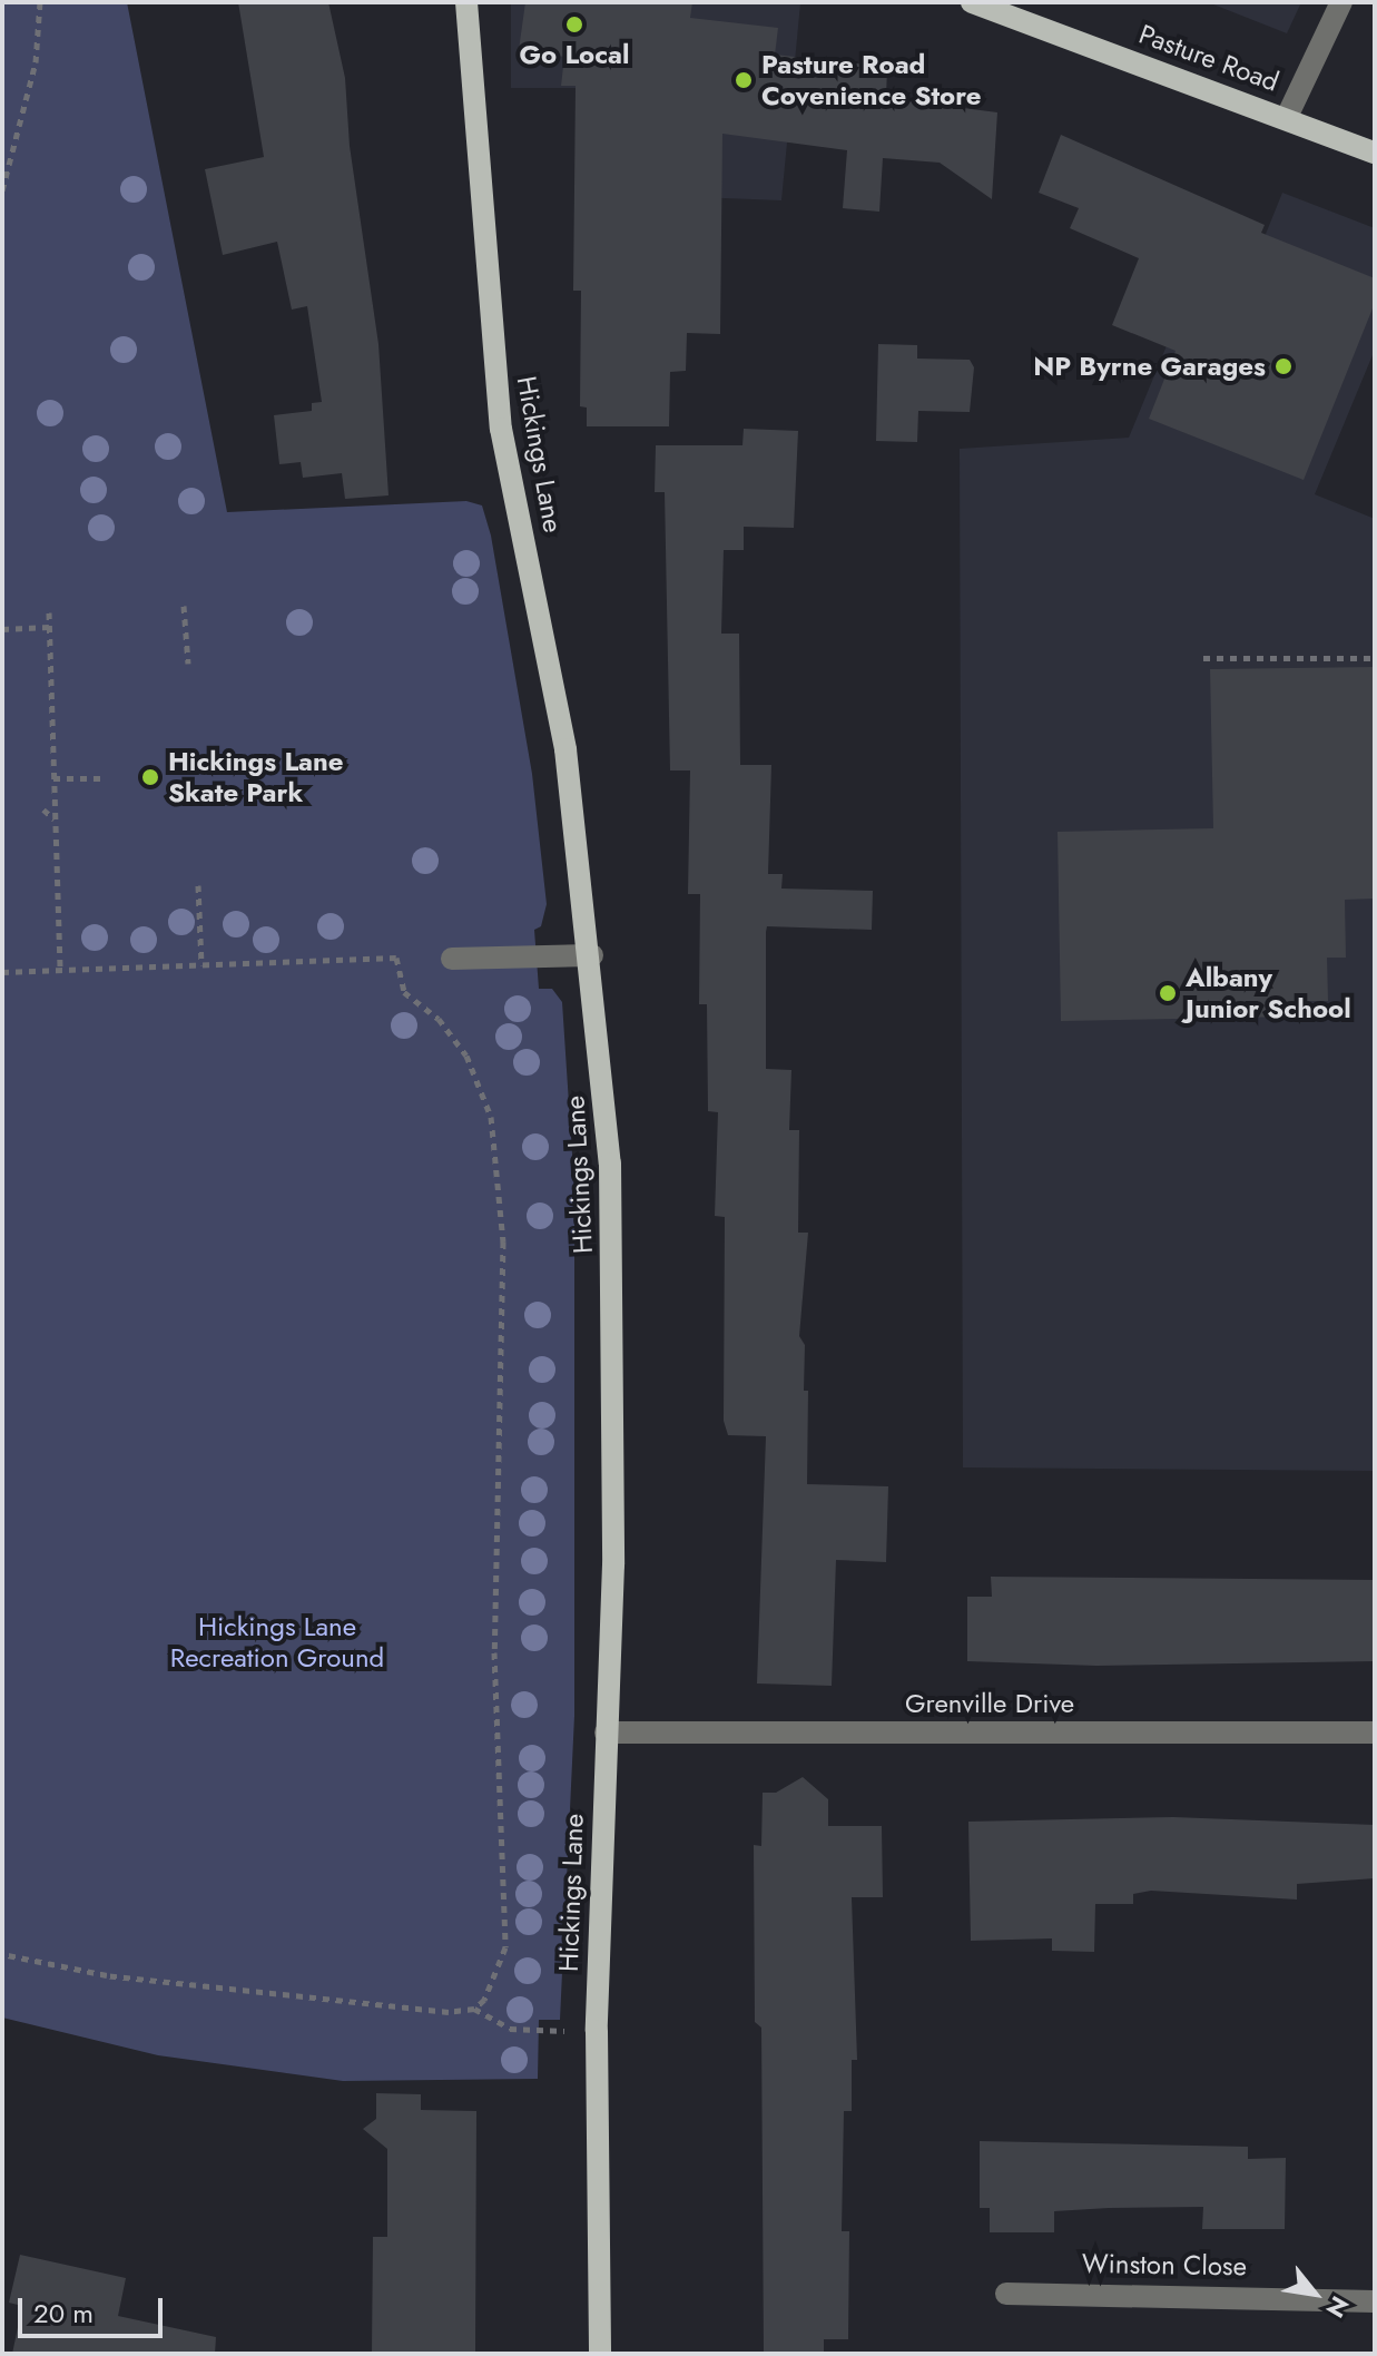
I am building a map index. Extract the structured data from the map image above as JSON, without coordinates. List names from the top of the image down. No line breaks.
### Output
{"streets":{"main road":["Pasture Road","Hickings Lane"],"street":["Grenville Drive","Winston Close"]},"crossings":[["Hickings Lane","Grenville Drive"]],"parks":["Hickings Lane Recreation Ground"],"places":["Go Local","Pasture Road Covenience Store","NP Byrne Garages","Hickings Lane Skate Park","Albany Junior School"],"scale_bar":"20 m","north":"bottom right"}
